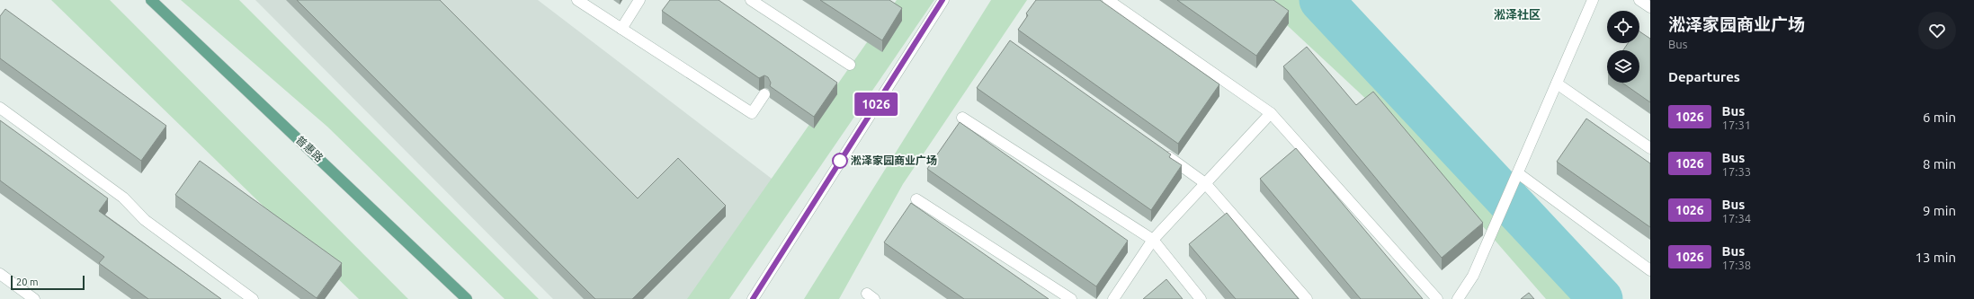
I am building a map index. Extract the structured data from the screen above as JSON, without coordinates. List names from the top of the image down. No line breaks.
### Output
{"streets":{"main road":["普惠路"]},"districts":["淞泽社区"],"places":["淞泽家园商业广场"],"lines":["bus line 1026"],"scale_bar":"20 m","page":{"on_map":"1026","heading":[["淞泽家园商业广场","Bus"],"Departures"],"list":[{"mark":"1026","name":"Bus","note":"17:31","value":"6 min"},{"mark":"1026","name":"Bus","note":"17:33","value":"8 min"},{"mark":"1026","name":"Bus","note":"17:34","value":"9 min"},{"mark":"1026","name":"Bus","note":"17:38","value":"13 min"}],"scale":"20 m"}}
